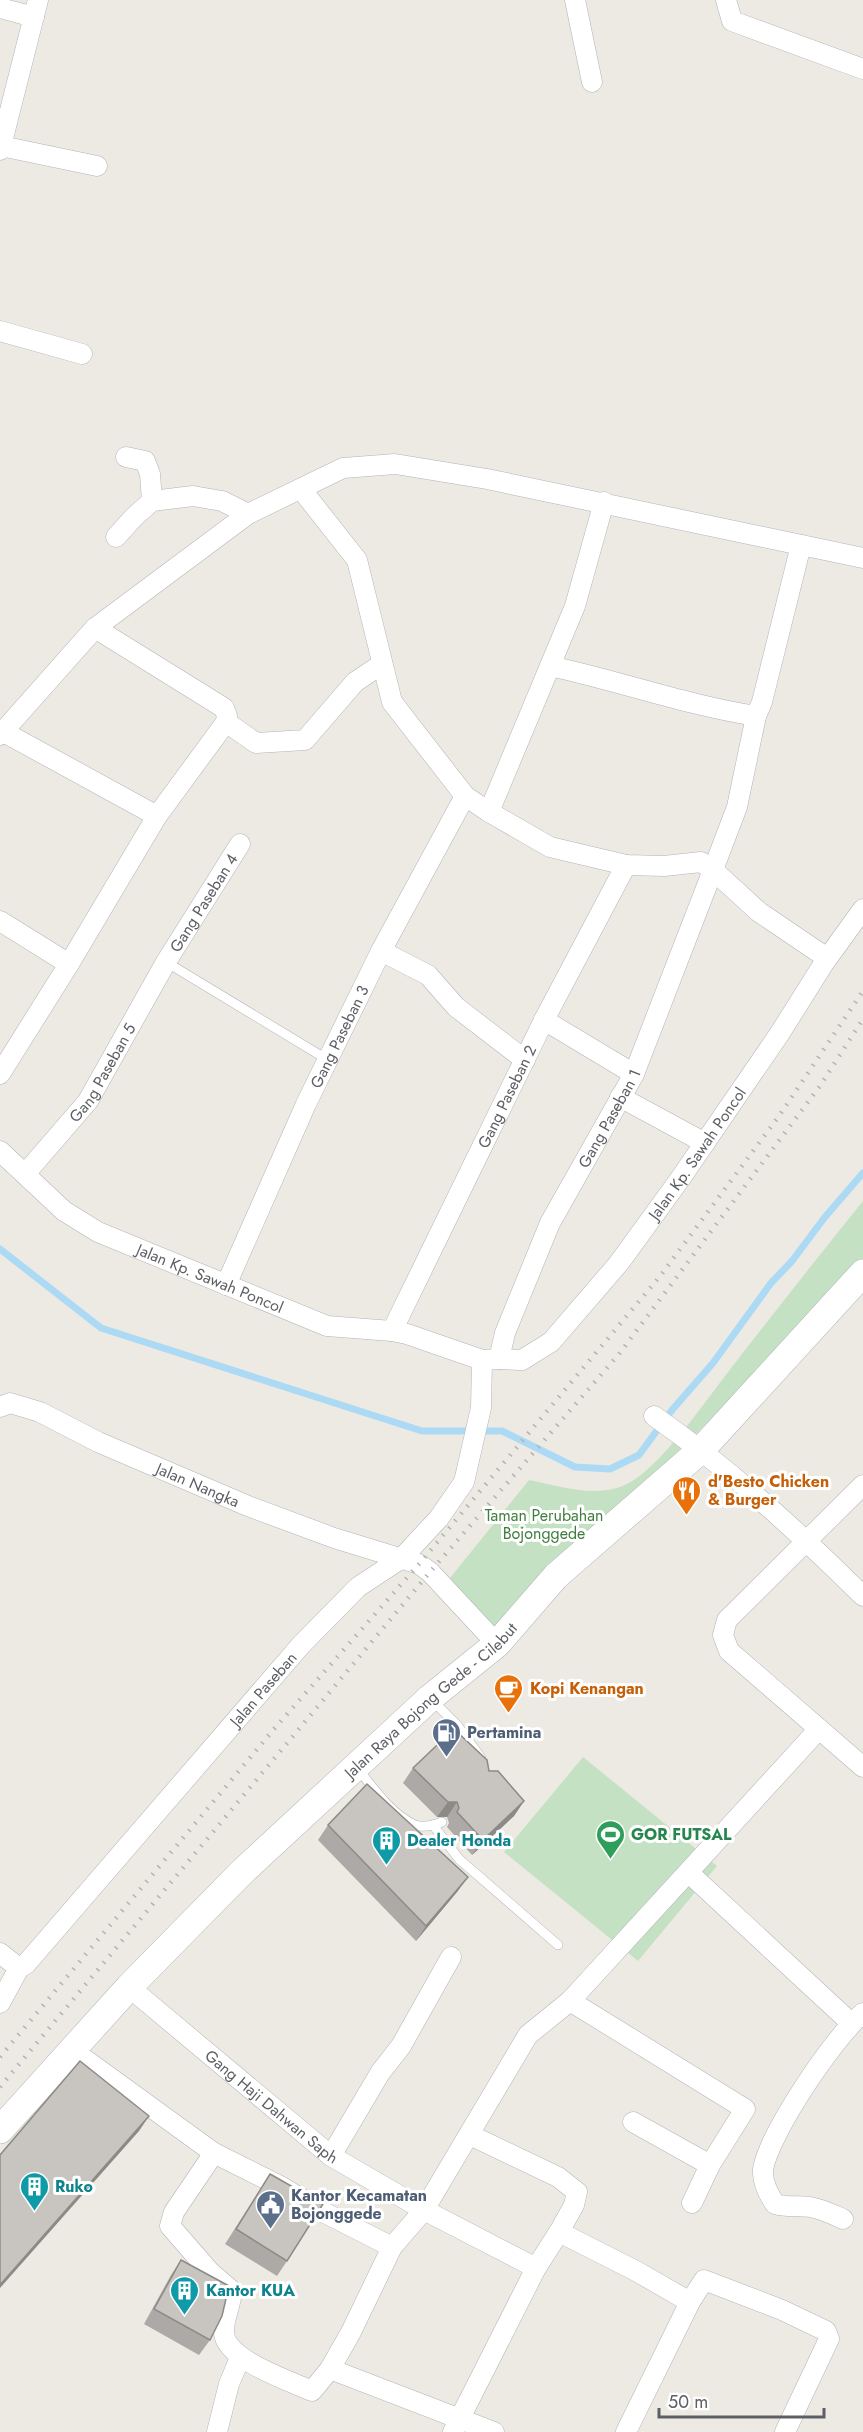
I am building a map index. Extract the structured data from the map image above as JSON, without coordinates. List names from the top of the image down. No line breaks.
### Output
{"streets":{"main road":["Jalan Raya Bojong Gede - Cilebut"],"street":["Gang Paseban 4","Gang Paseban 3","Gang Paseban 5","Gang Paseban 2","Gang Paseban 1","Jalan Kp. Sawah Poncol","Jalan Nangka","Jalan Paseban","Gang Haji Dahwan Saph"]},"crossings":[["Gang Paseban 4","Gang Paseban 5"],["Gang Paseban 3","Jalan Kp. Sawah Poncol"],["Gang Paseban 5","Jalan Kp. Sawah Poncol"],["Gang Paseban 2","Jalan Kp. Sawah Poncol"],["Gang Paseban 1","Jalan Kp. Sawah Poncol"],["Gang Paseban 1","Jalan Paseban"],["Jalan Kp. Sawah Poncol","Jalan Paseban"],["Jalan Nangka","Jalan Paseban"],["Jalan Nangka","Jalan Raya Bojong Gede - Cilebut"],["Jalan Raya Bojong Gede - Cilebut","Gang Haji Dahwan Saph"]],"parks":["Taman Perubahan Bojonggede"],"places":{"restaurant":["d'Besto Chicken & Burger"],"cafe":["Kopi Kenangan"],"fuel station":["Pertamina"],"sports":["GOR FUTSAL"],"building":["Dealer Honda","Ruko","Kantor KUA"],"public building":["Kantor Kecamatan Bojonggede"]},"scale_bar":"50 m"}
